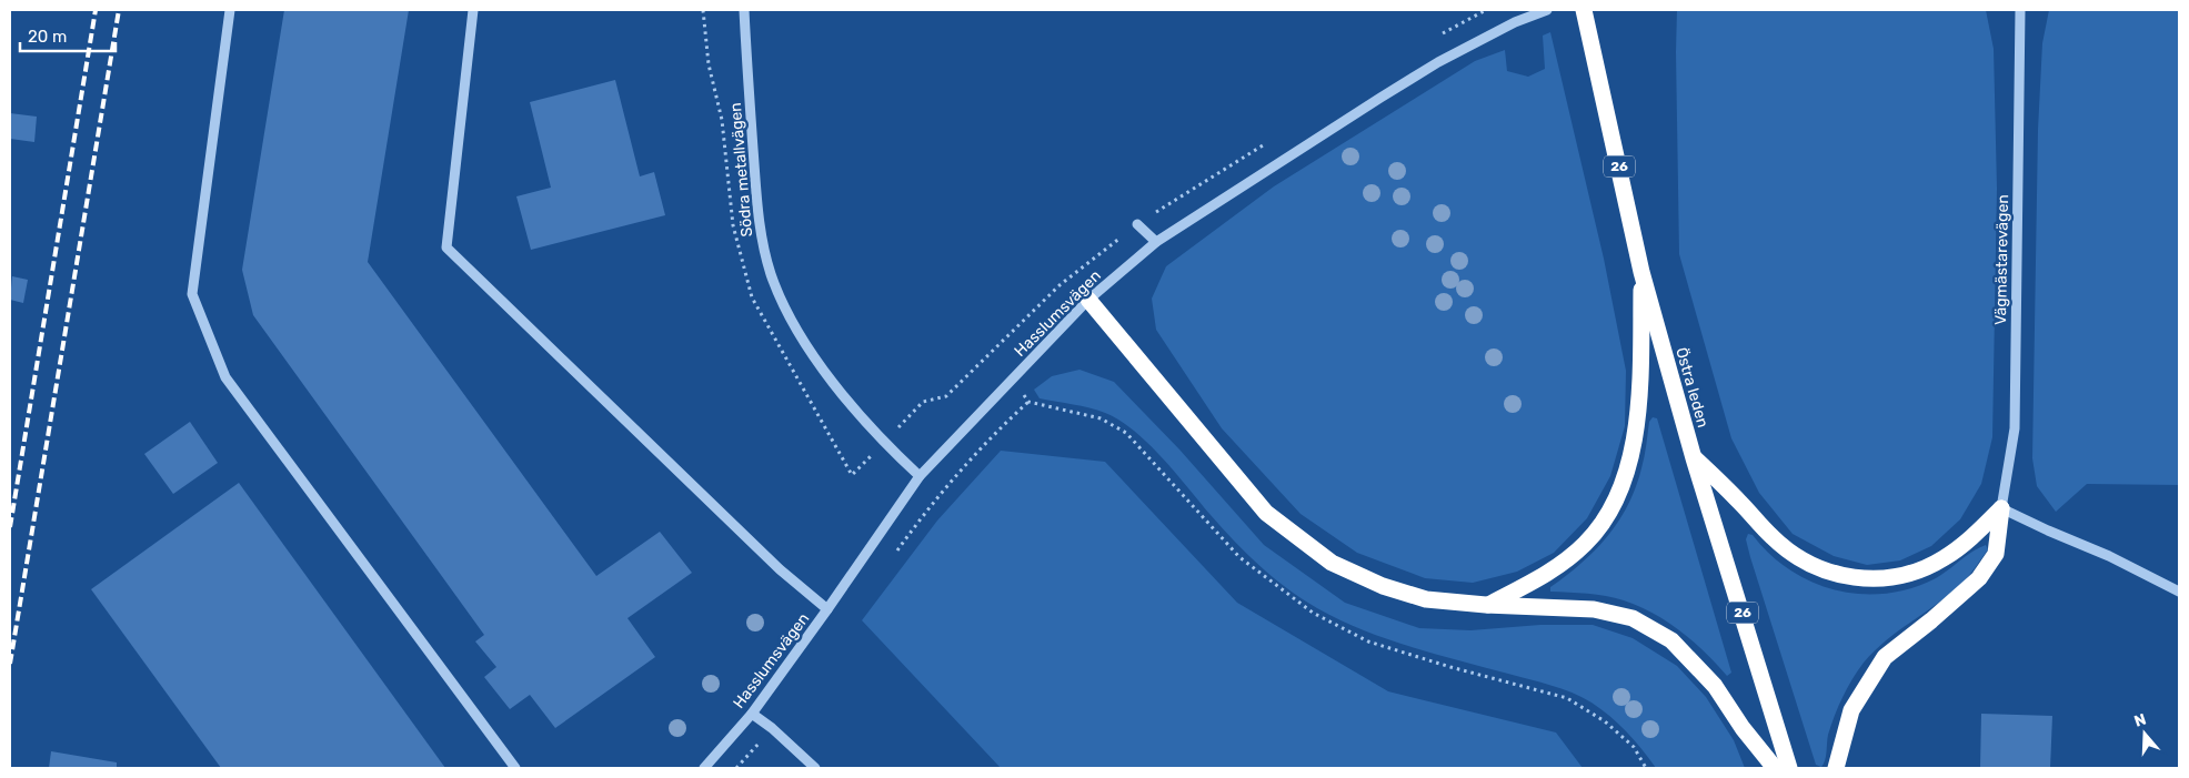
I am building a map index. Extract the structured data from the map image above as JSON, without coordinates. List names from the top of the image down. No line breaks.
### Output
{"streets":{"highway":["26","Östra leden"],"street":["Södra metallvägen","Vägmästarevägen","Hasslumsvägen"]},"crossings":[["Södra metallvägen","Hasslumsvägen"]],"scale_bar":"20 m","north":"top"}
